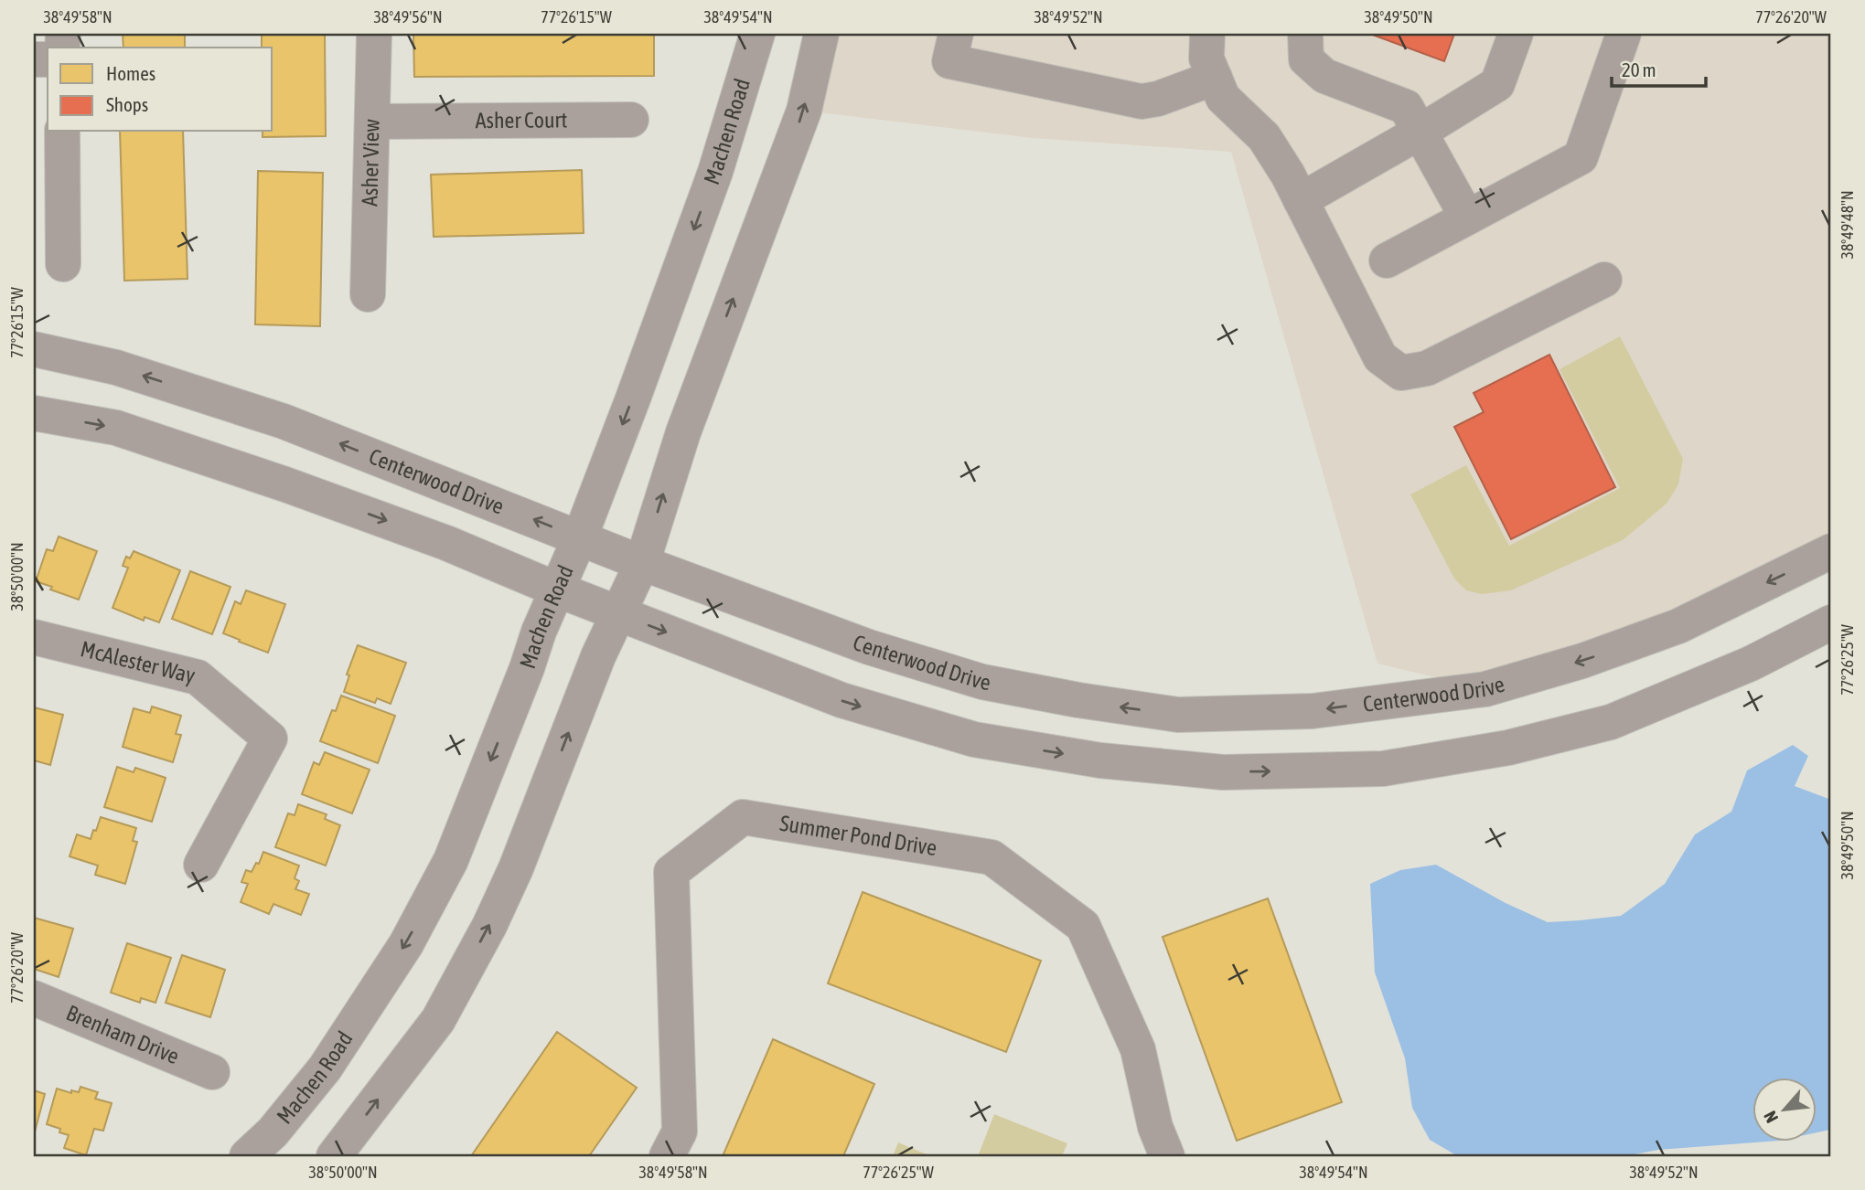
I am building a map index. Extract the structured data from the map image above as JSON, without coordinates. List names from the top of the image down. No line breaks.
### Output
{"streets":{"street":["Asher Court","Machen Road","Asher View","Centerwood Drive","McAlester Way","Summer Pond Drive","Brenham Drive"]},"crossings":[["Asher Court","Asher View"],["Machen Road","Centerwood Drive"]],"legend":["Homes","Shops"],"scale_bar":"20 m","north":"bottom left","coordinates":["38°49'58\"N","38°49'56\"N","77°26'15\"W","38°49'54\"N","38°49'52\"N","38°49'50\"N","77°26'20\"W","38°49'48\"N","38°50'00\"N","77°26'25\"W"]}
